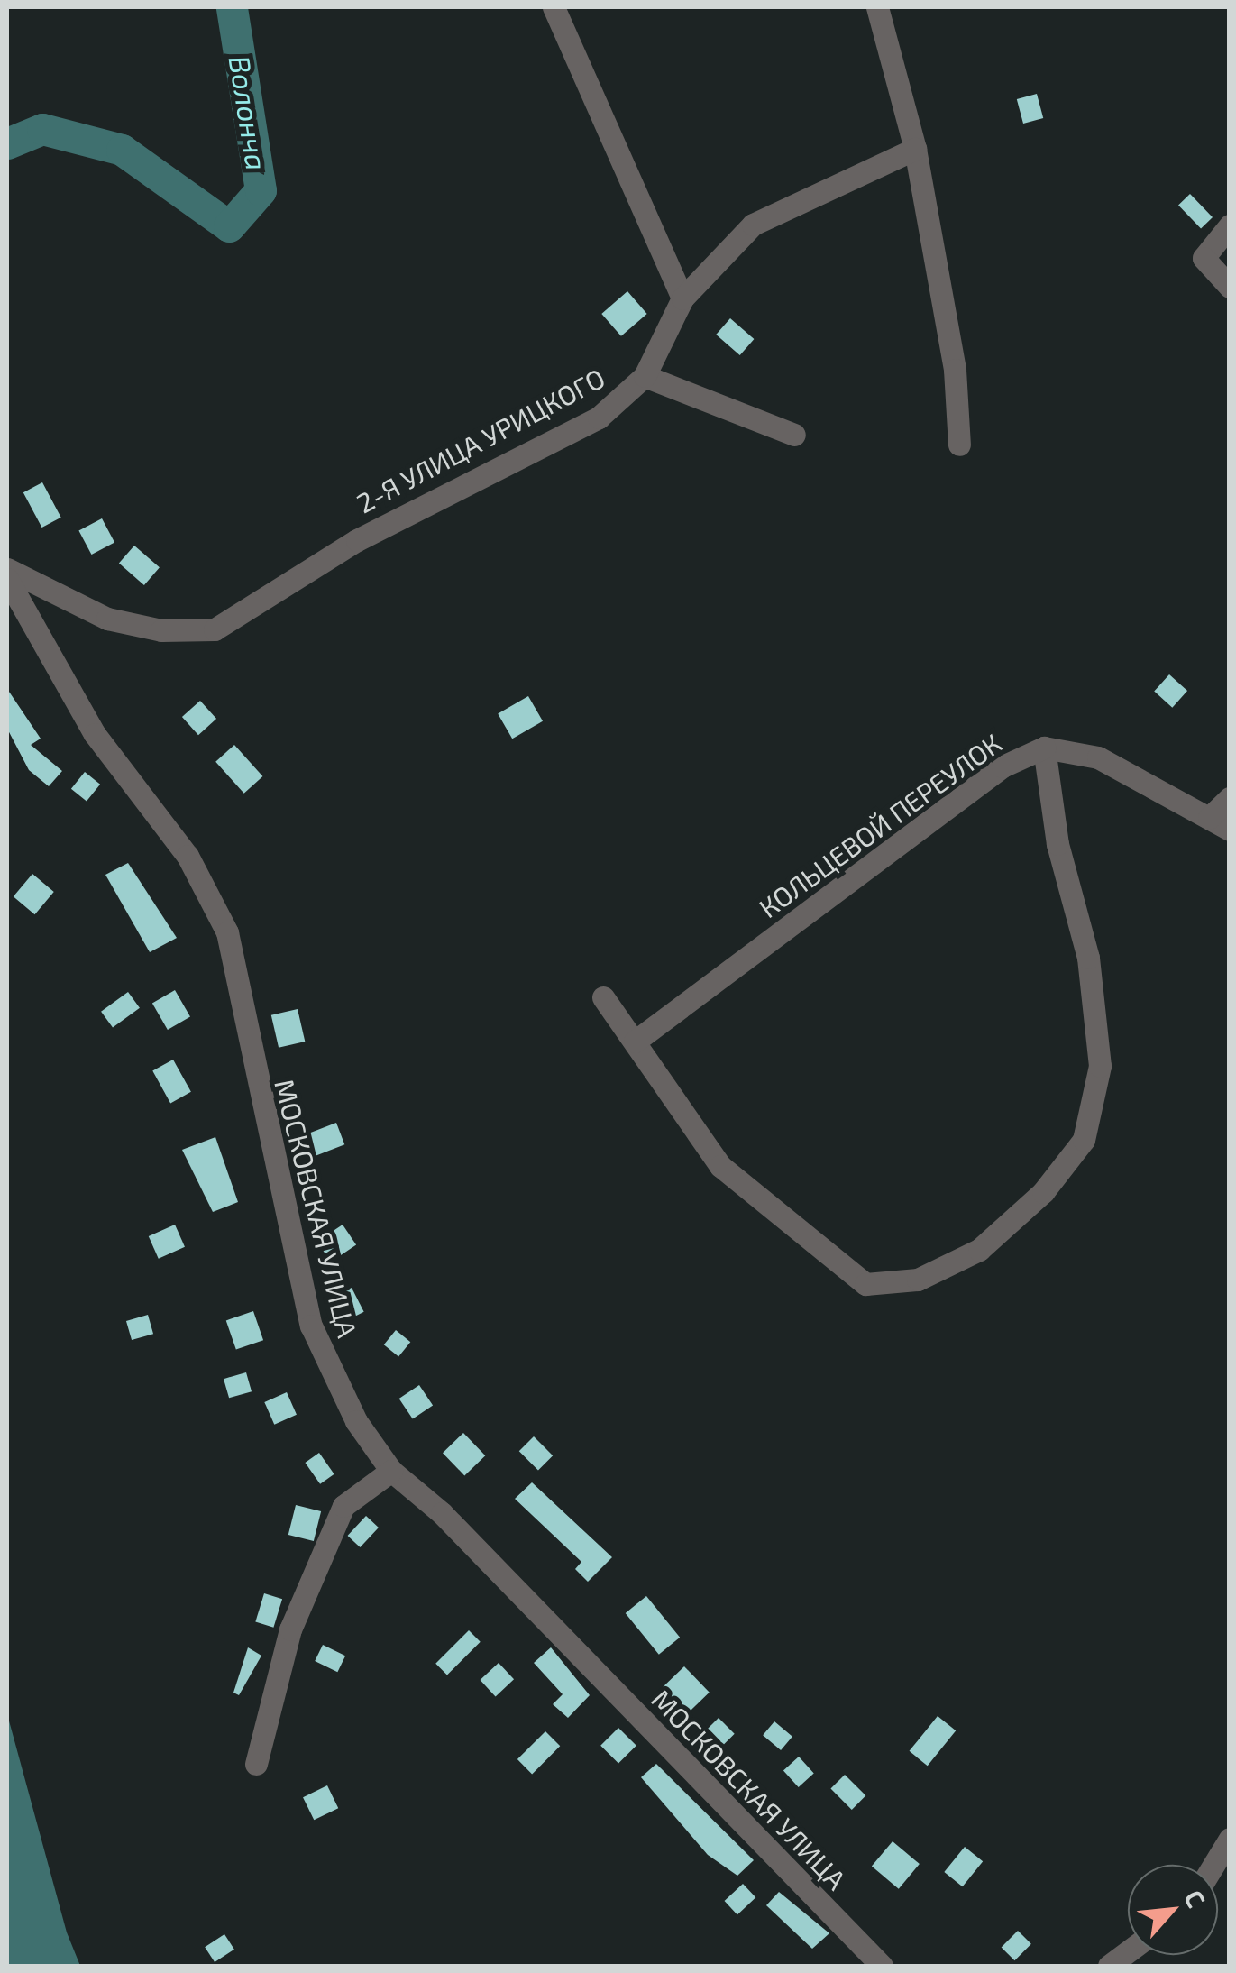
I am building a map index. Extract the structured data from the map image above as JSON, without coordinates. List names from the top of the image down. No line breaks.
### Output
{"streets":{"street":["2-Я УЛИЦА УРИЦКОГО","КОЛЬЦЕВОЙ ПЕРЕУЛОК","МОСКОВСКАЯ УЛИЦА"]},"water":["Волонча"],"north":"top right"}
